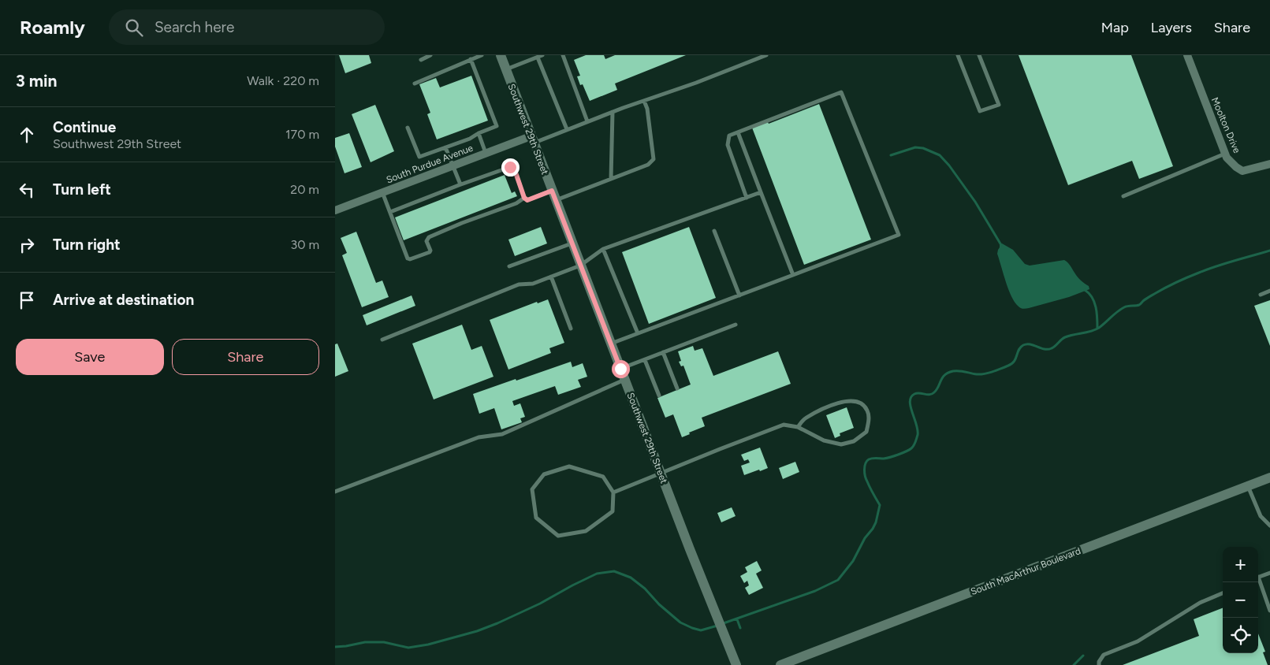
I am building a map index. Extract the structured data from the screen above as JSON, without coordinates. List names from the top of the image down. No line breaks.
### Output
{"streets":{"street":["Moolton Drive","Southwest 29th Street","South Purdue Avenue","South MacArthur Boulevard"]},"crossings":[["Southwest 29th Street","South Purdue Avenue"]],"page":{"header":"Roamly","search":"Search here","nav":["Map","Layers","Share"],"heading":["3 min","Walk · 220 m"],"list":[["Continue","Southwest 29th Street","170 m"],["Turn left","20 m"],["Turn right","30 m"],"Arrive at destination"],"buttons":["Save","Share"],"map_buttons":["+","−"]}}
